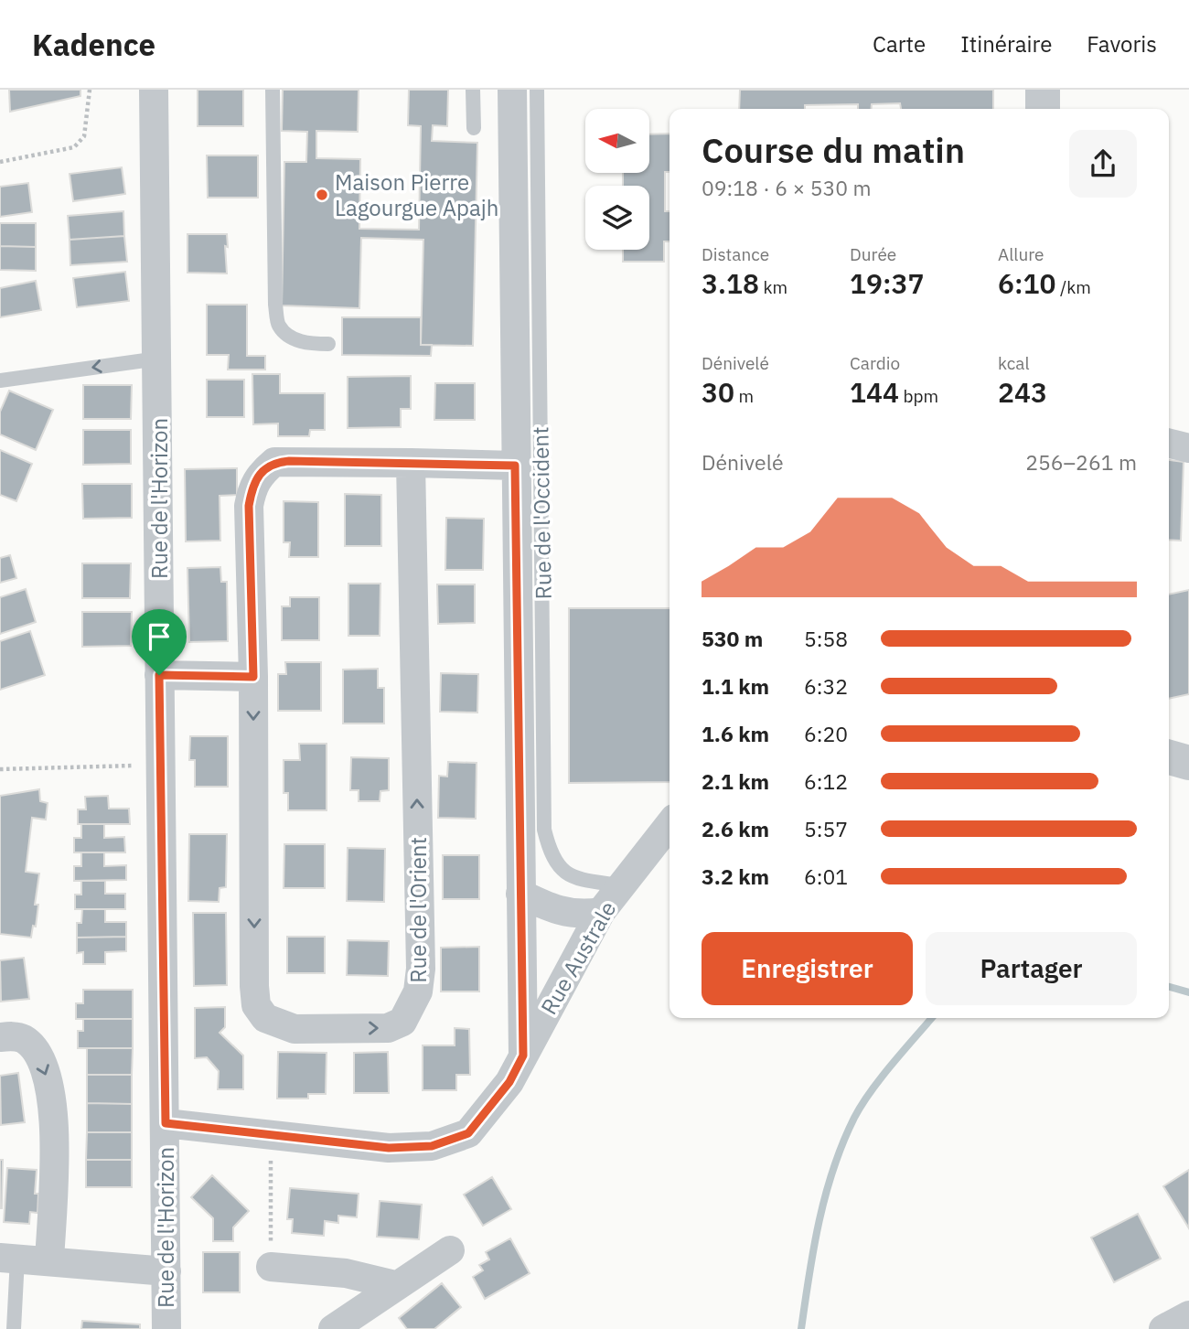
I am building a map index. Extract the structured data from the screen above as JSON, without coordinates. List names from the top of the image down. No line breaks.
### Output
{"streets":{"street":["Rue de l'Horizon","Rue de l'Occident","Rue de l'Orient","Rue Australe"]},"crossings":[["Rue de l'Horizon","Rue Australe"],["Rue de l'Occident","Rue de l'Orient"],["Rue de l'Occident","Rue Australe"]],"places":["Maison Pierre Lagourgue Apajh"],"north":"left","page":{"header":"Kadence","nav":["Carte","Itinéraire","Favoris"],"heading":["Course du matin","09:18 · 6 × 530 m"],"stats":[["Distance","3.18 km"],["Durée","19:37"],["Allure","6:10 /km"],["Dénivelé","30 m"],["Cardio","144 bpm"],["kcal","243"]],"chart":["Dénivelé","256–261 m"],"list":[{"name":"530 m","note":"5:58"},{"name":"1.1 km","note":"6:32"},{"name":"1.6 km","note":"6:20"},{"name":"2.1 km","note":"6:12"},{"name":"2.6 km","note":"5:57"},{"name":"3.2 km","note":"6:01"}],"buttons":["Enregistrer","Partager"]}}
